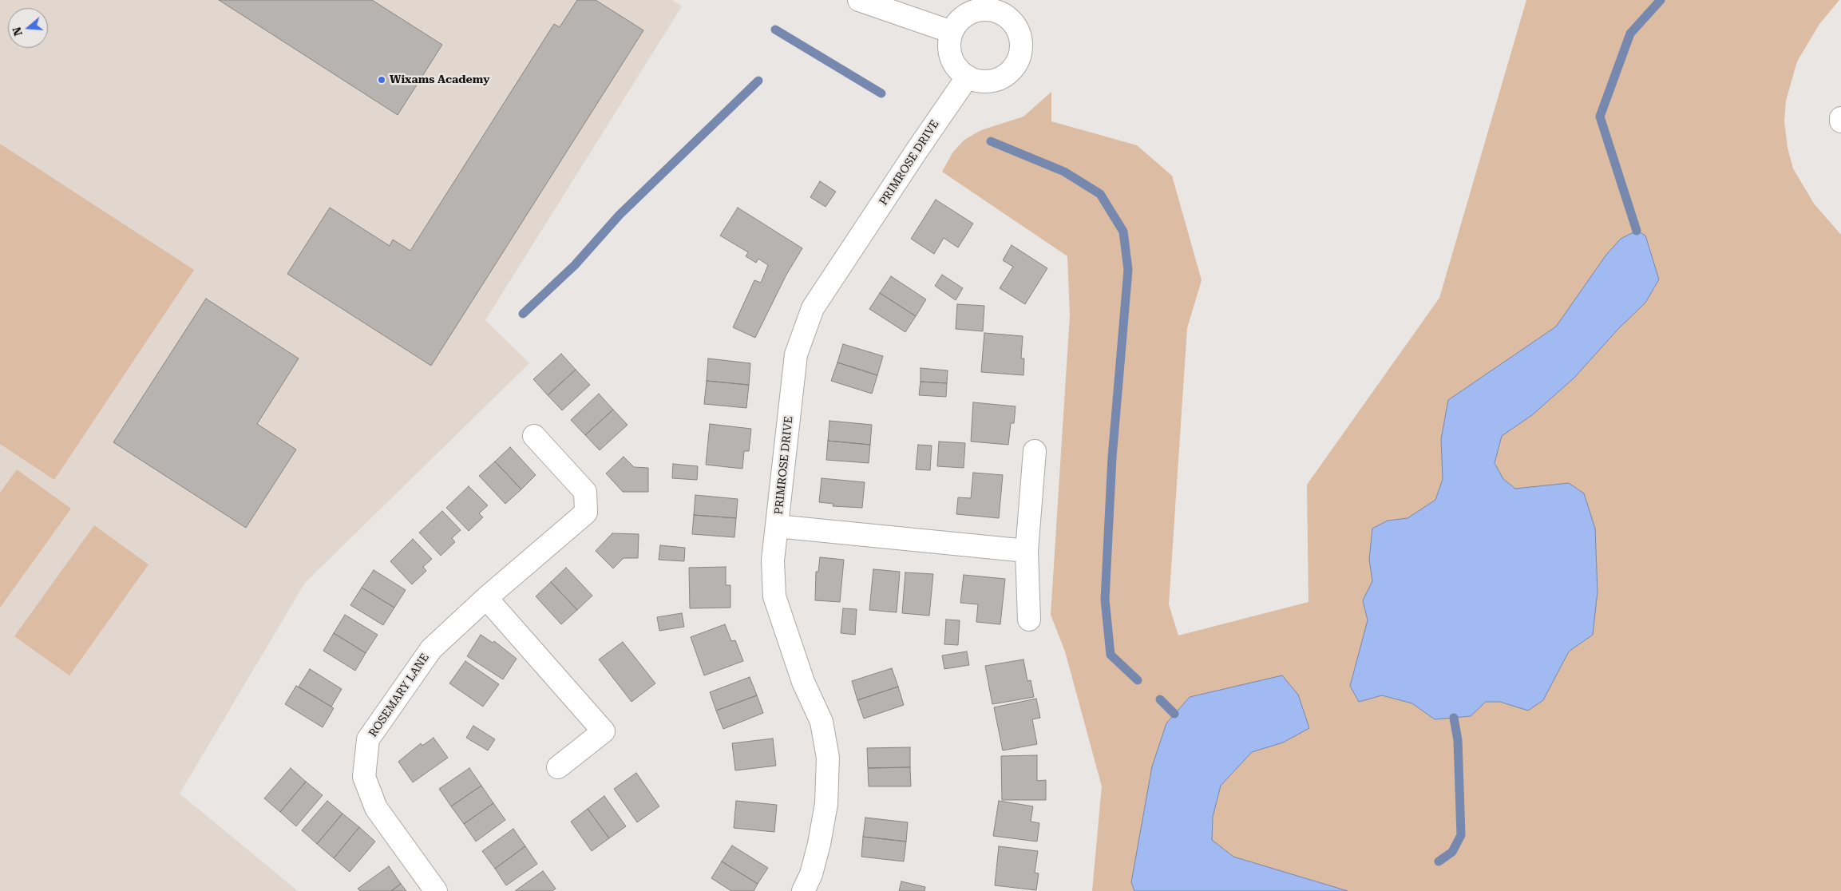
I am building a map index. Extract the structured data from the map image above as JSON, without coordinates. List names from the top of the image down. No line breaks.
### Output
{"streets":{"street":["PRIMROSE DRIVE","ROSEMARY LANE"]},"places":["Wixams Academy"],"north":"left"}
